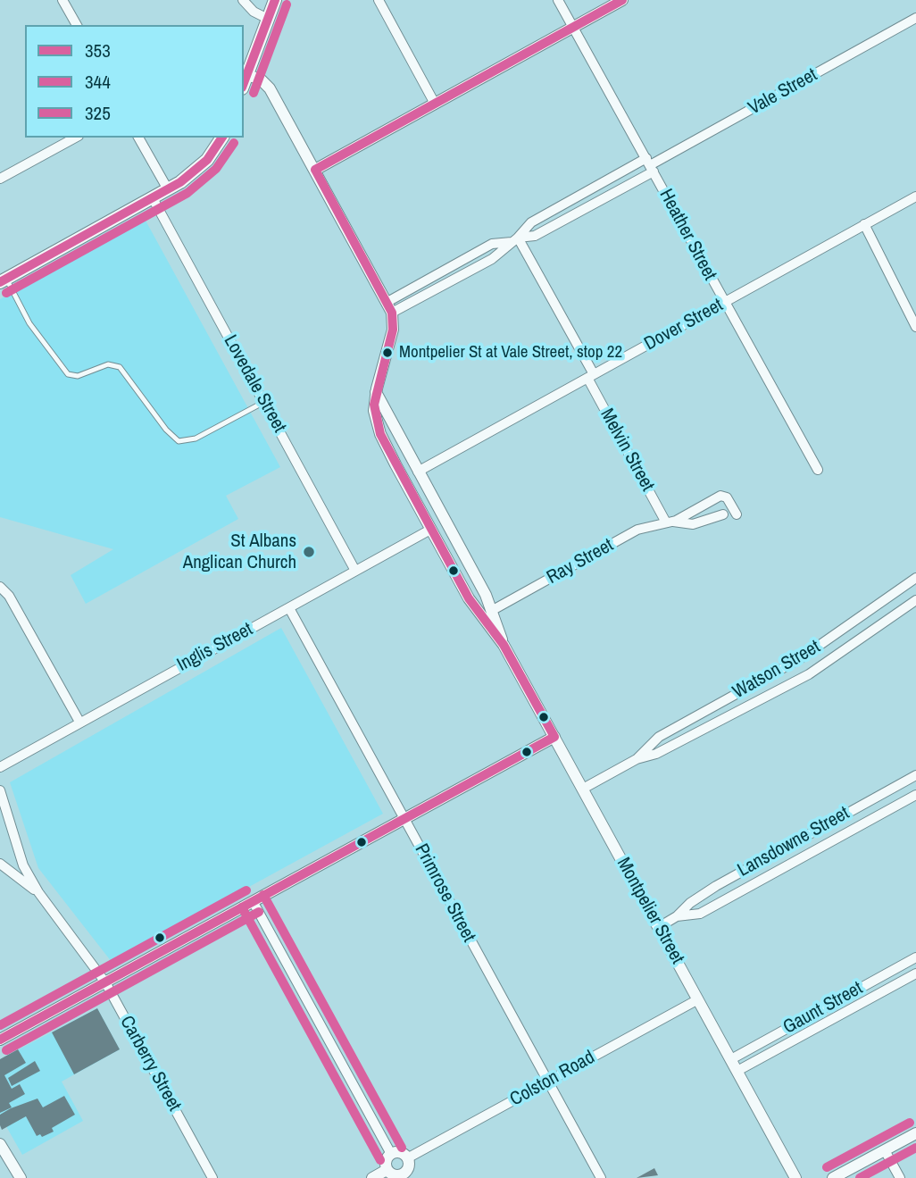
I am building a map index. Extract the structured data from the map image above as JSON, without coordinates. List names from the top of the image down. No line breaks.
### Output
{"streets":{"street":["Vale Street","Heather Street","Dover Street","Lovedale Street","Melvin Street","Ray Street","Inglis Street","Watson Street","Lansdowne Street","Primrose Street","Montpelier Street","Gaunt Street","Carberry Street","Colston Road"]},"crossings":[["Vale Street","Heather Street"],["Vale Street","Melvin Street"],["Heather Street","Dover Street"],["Dover Street","Melvin Street"],["Dover Street","Montpelier Street"],["Lovedale Street","Inglis Street"],["Melvin Street","Ray Street"],["Ray Street","Montpelier Street"],["Inglis Street","Primrose Street"],["Inglis Street","Montpelier Street"],["Watson Street","Montpelier Street"],["Lansdowne Street","Montpelier Street"],["Primrose Street","Colston Road"],["Montpelier Street","Gaunt Street"],["Montpelier Street","Colston Road"]],"places":["Montpelier St at Vale Street, stop 22","St Albans Anglican Church"],"lines":["transit line 353","transit line 325","transit line 344"],"legend":["353","344","325"]}
